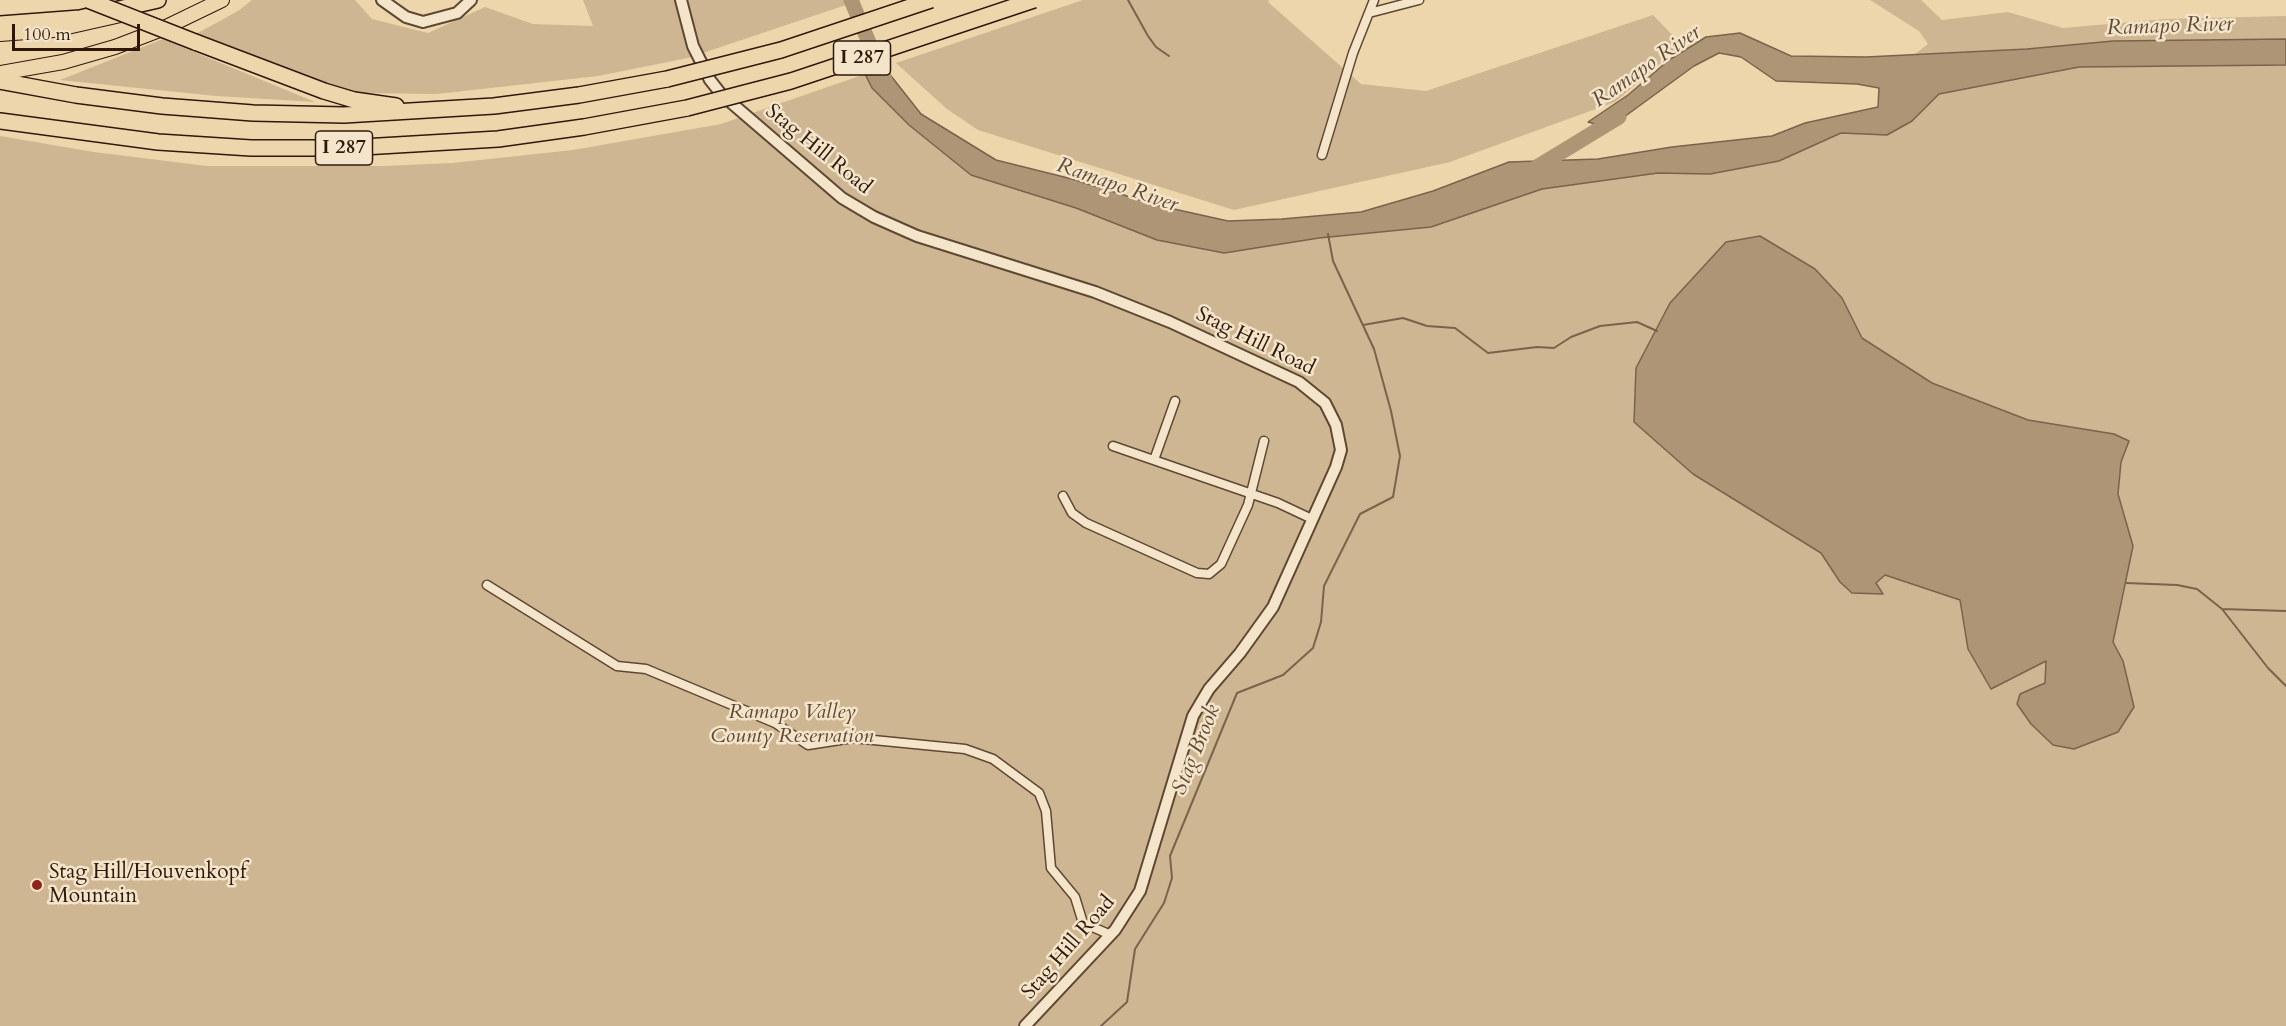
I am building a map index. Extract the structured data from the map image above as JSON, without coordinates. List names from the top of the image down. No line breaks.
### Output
{"streets":{"highway":["I 287"],"street":["Stag Hill Road"]},"water":["Ramapo River","Stag Brook"],"parks":["Ramapo Valley County Reservation"],"places":["Stag Hill/Houvenkopf Mountain"],"scale_bar":"100 m"}
